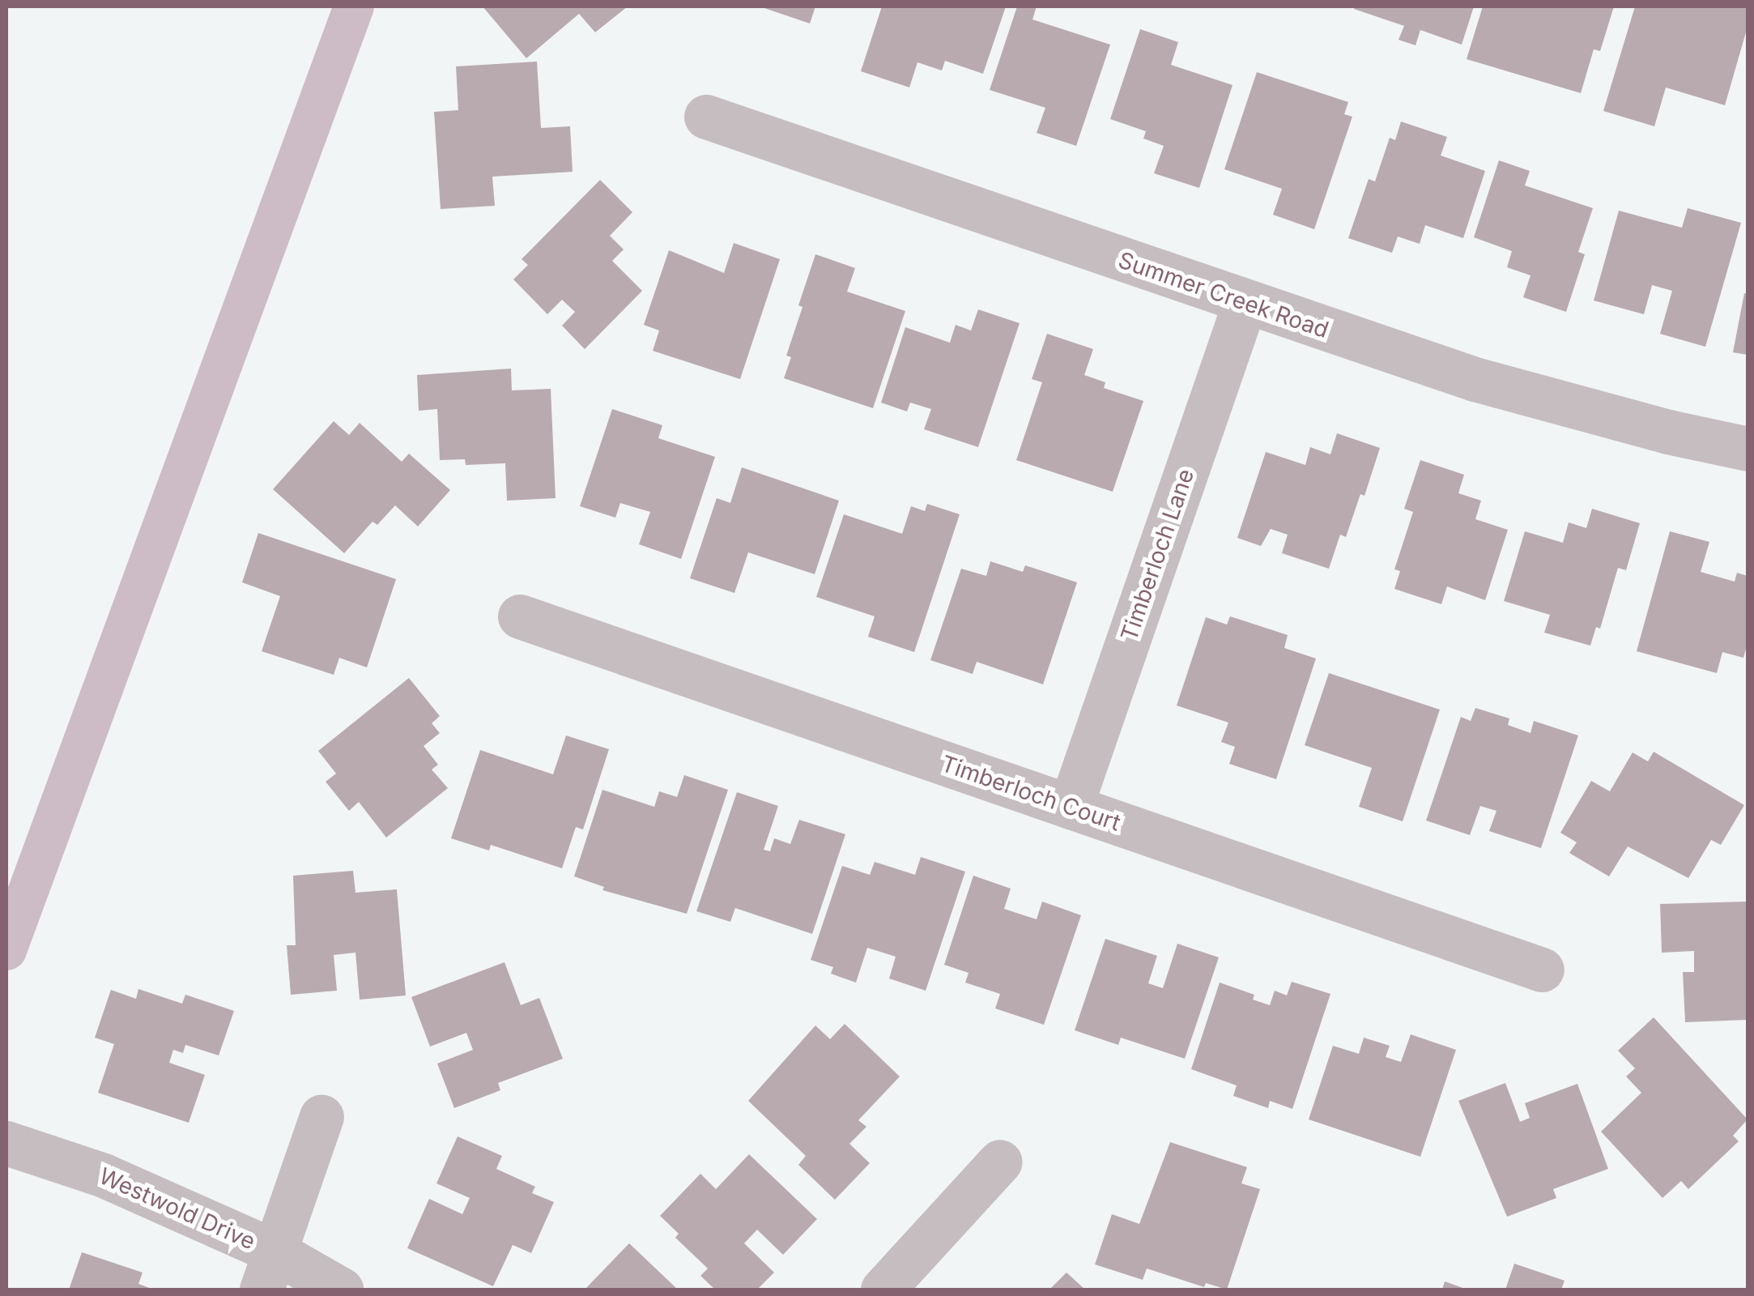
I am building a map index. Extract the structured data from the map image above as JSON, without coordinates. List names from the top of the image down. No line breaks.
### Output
{"streets":{"street":["Summer Creek Road","Timberloch Lane","Timberloch Court","Westwold Drive"]},"crossings":[["Summer Creek Road","Timberloch Lane"],["Timberloch Lane","Timberloch Court"]]}
